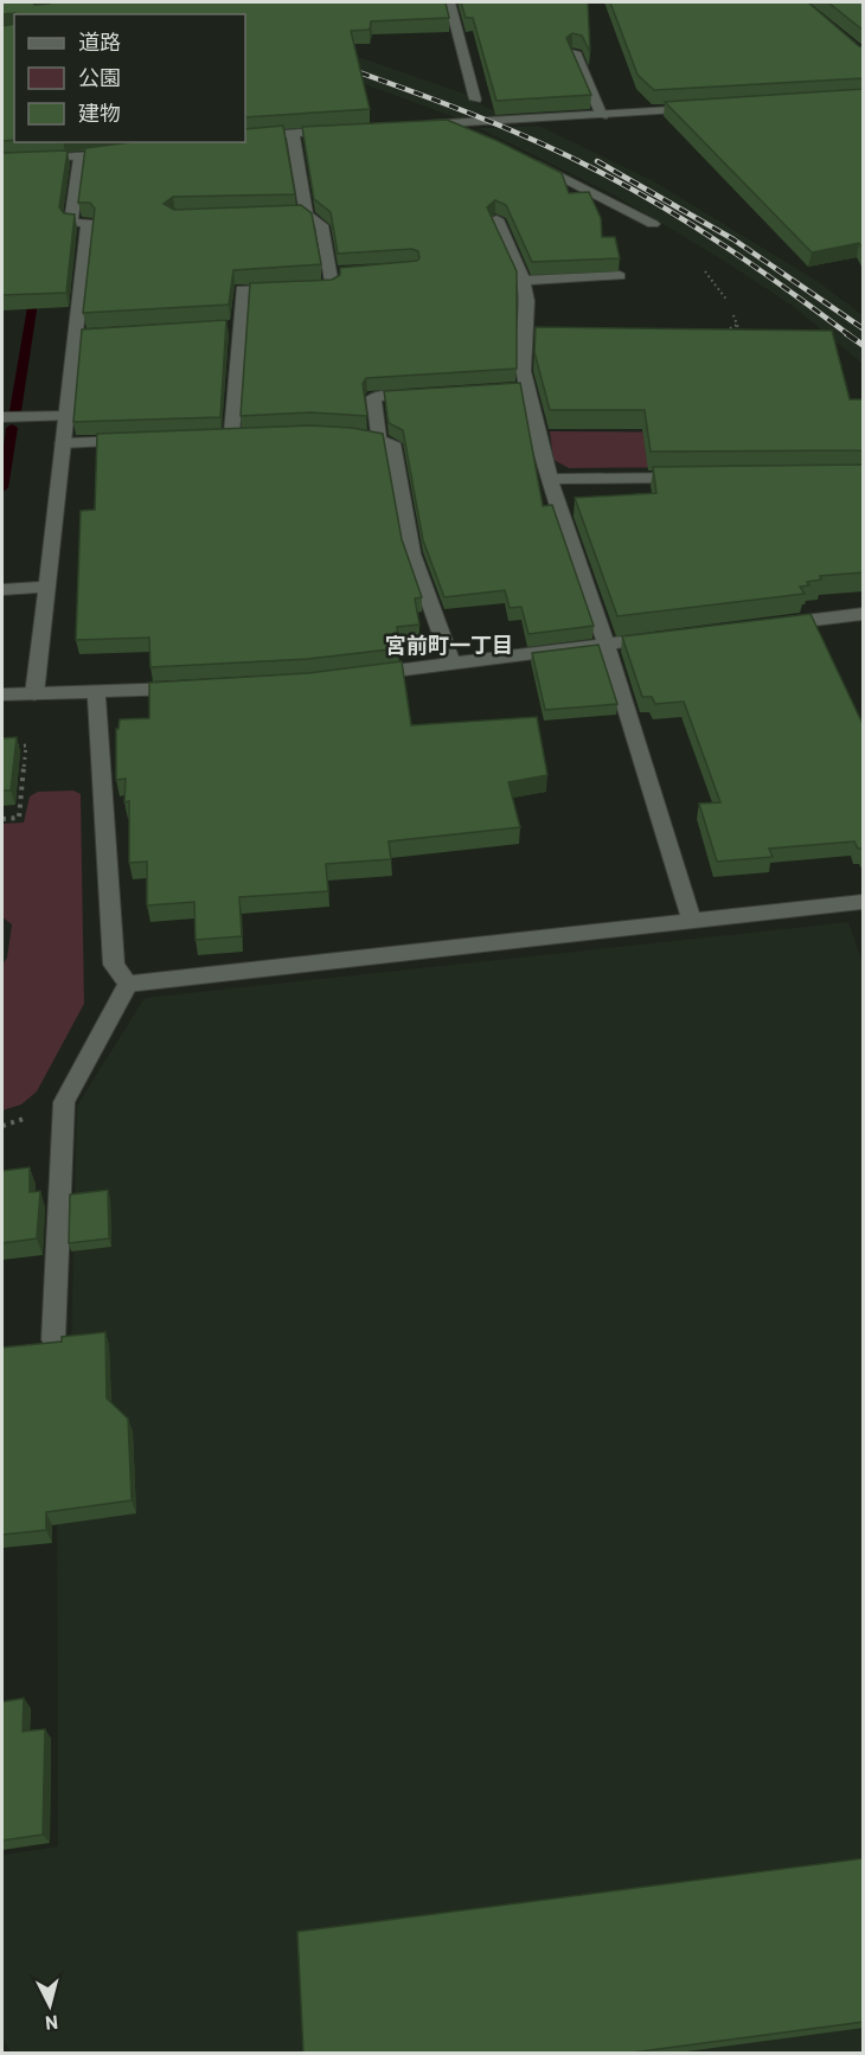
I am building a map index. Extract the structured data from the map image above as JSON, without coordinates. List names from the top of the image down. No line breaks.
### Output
{"districts":["宮前町一丁目"],"legend":["道路","公園","建物"],"north":"bottom"}
